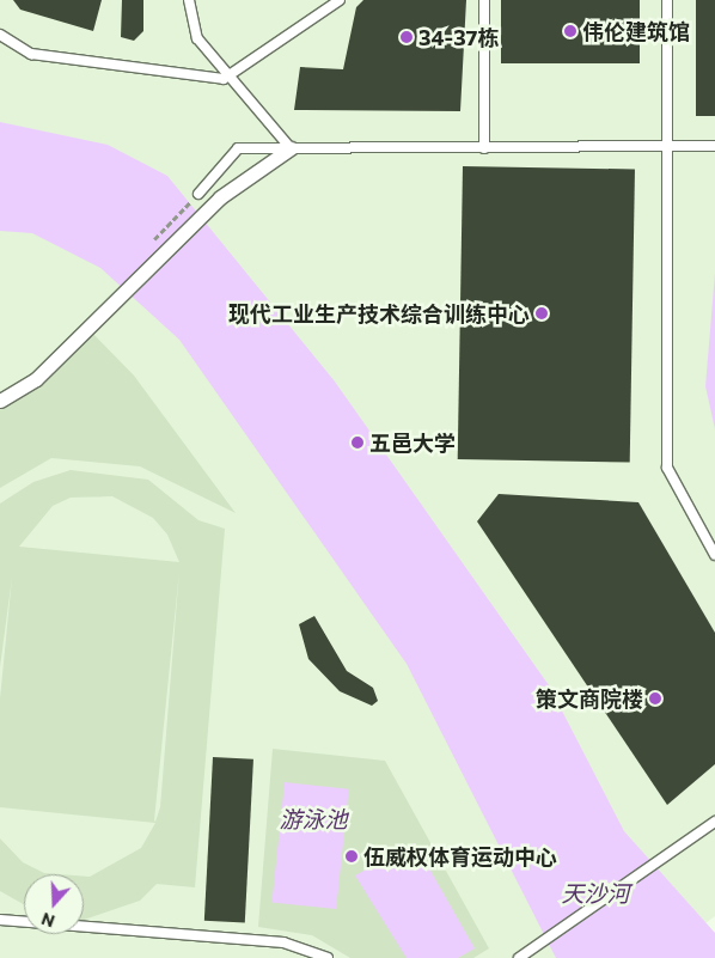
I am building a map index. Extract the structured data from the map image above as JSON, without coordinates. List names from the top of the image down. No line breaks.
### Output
{"water":["游泳池","天沙河"],"places":["伟伦建筑馆","34-37栋","现代工业生产技术综合训练中心","五邑大学","策文商院楼","伍威权体育运动中心"],"north":"bottom"}
